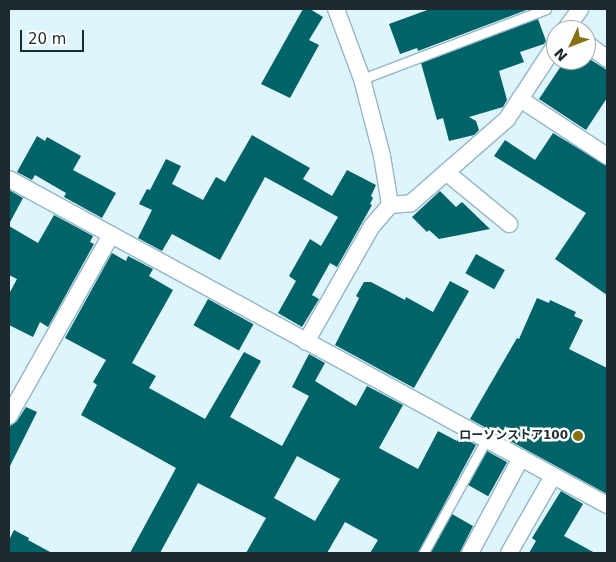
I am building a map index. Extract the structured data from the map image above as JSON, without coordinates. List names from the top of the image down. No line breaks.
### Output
{"places":["ローソンストア100"],"scale_bar":"20 m","north":"bottom left"}
